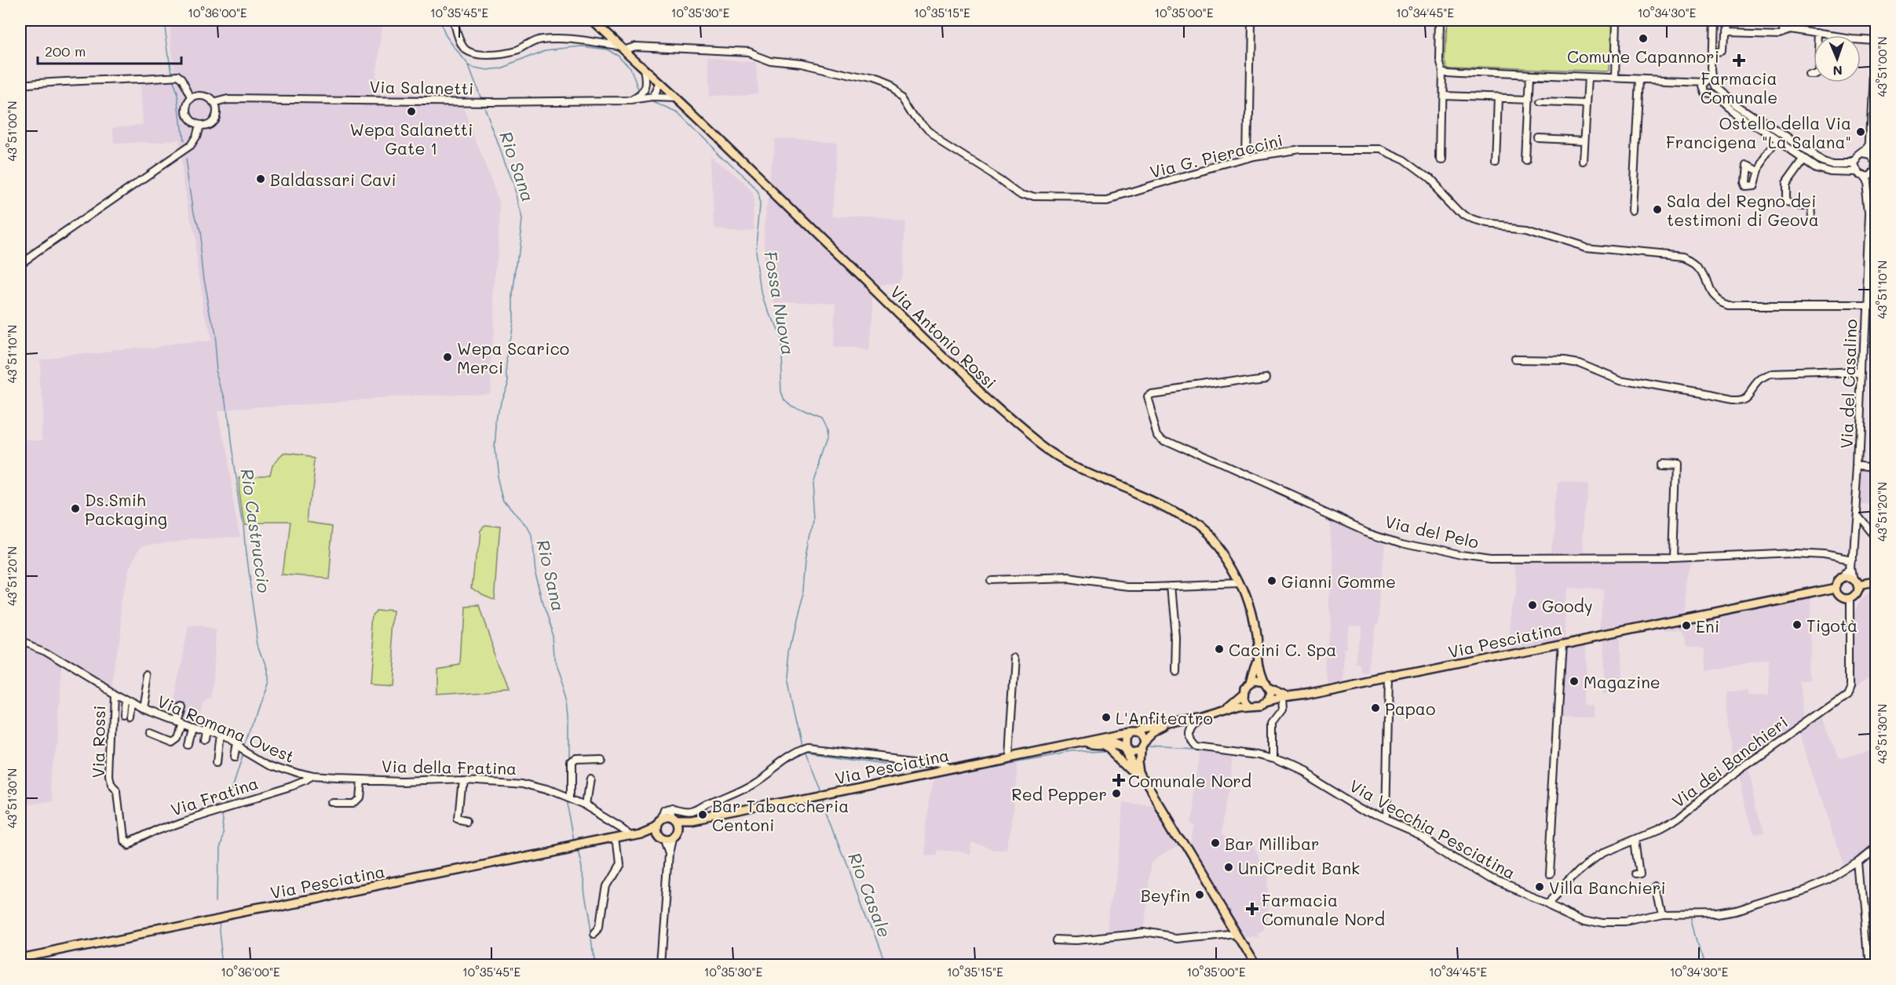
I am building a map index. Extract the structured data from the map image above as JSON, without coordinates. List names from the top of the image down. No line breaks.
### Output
{"streets":{"main road":["Via Antonio Rossi","Via Pesciatina"],"street":["Via Salanetti","Via G. Pieraccini","Via del Casalino","Via del Pelo","Via Romana Ovest","Via Rossi","Via dei Banchieri","Via della Fratina","Via Fratina","Via Vecchia Pesciatina"]},"crossings":[["Via Salanetti","Via Antonio Rossi"],["Via G. Pieraccini","Via Antonio Rossi"],["Via G. Pieraccini","Via del Casalino"],["Via Antonio Rossi","Via Pesciatina"],["Via del Casalino","Via del Pelo"],["Via del Casalino","Via Pesciatina"],["Via del Casalino","Via dei Banchieri"],["Via Pesciatina","Via dei Banchieri"],["Via Pesciatina","Via della Fratina"],["Via Pesciatina","Via Vecchia Pesciatina"],["Via Romana Ovest","Via Rossi"],["Via Romana Ovest","Via della Fratina"],["Via Romana Ovest","Via Fratina"],["Via Rossi","Via Fratina"],["Via dei Banchieri","Via Vecchia Pesciatina"],["Via della Fratina","Via Fratina"]],"water":["Rio Sana","Fossa Nuova","Rio Castruccio","Rio Casale"],"places":{"other":["Comune Capannori","Wepa Salanetti Gate 1","Ostello della Via Francigena \"La Salana\"","Baldassari Cavi","Sala del Regno dei testimoni di Geova","Wepa Scarico Merci","Ds.Smih Packaging","Gianni Gomme","Goody","Tigotà","Eni","Cacini C. Spa","Magazine","Papao","L'Anfiteatro","Red Pepper","Bar Tabaccheria Centoni","Bar Millibar","UniCredit Bank","Villa Banchieri","Beyfin"],"health":["Farmacia Comunale","Comunale Nord","Farmacia Comunale Nord"]},"scale_bar":"200 m","north":"bottom","coordinates":["10°36'00\"E","10°35'45\"E","10°35'30\"E","10°35'15\"E","10°35'00\"E","10°34'45\"E","10°34'30\"E","43°51'00\"N","43°51'10\"N","43°51'20\"N","43°51'30\"N"]}
